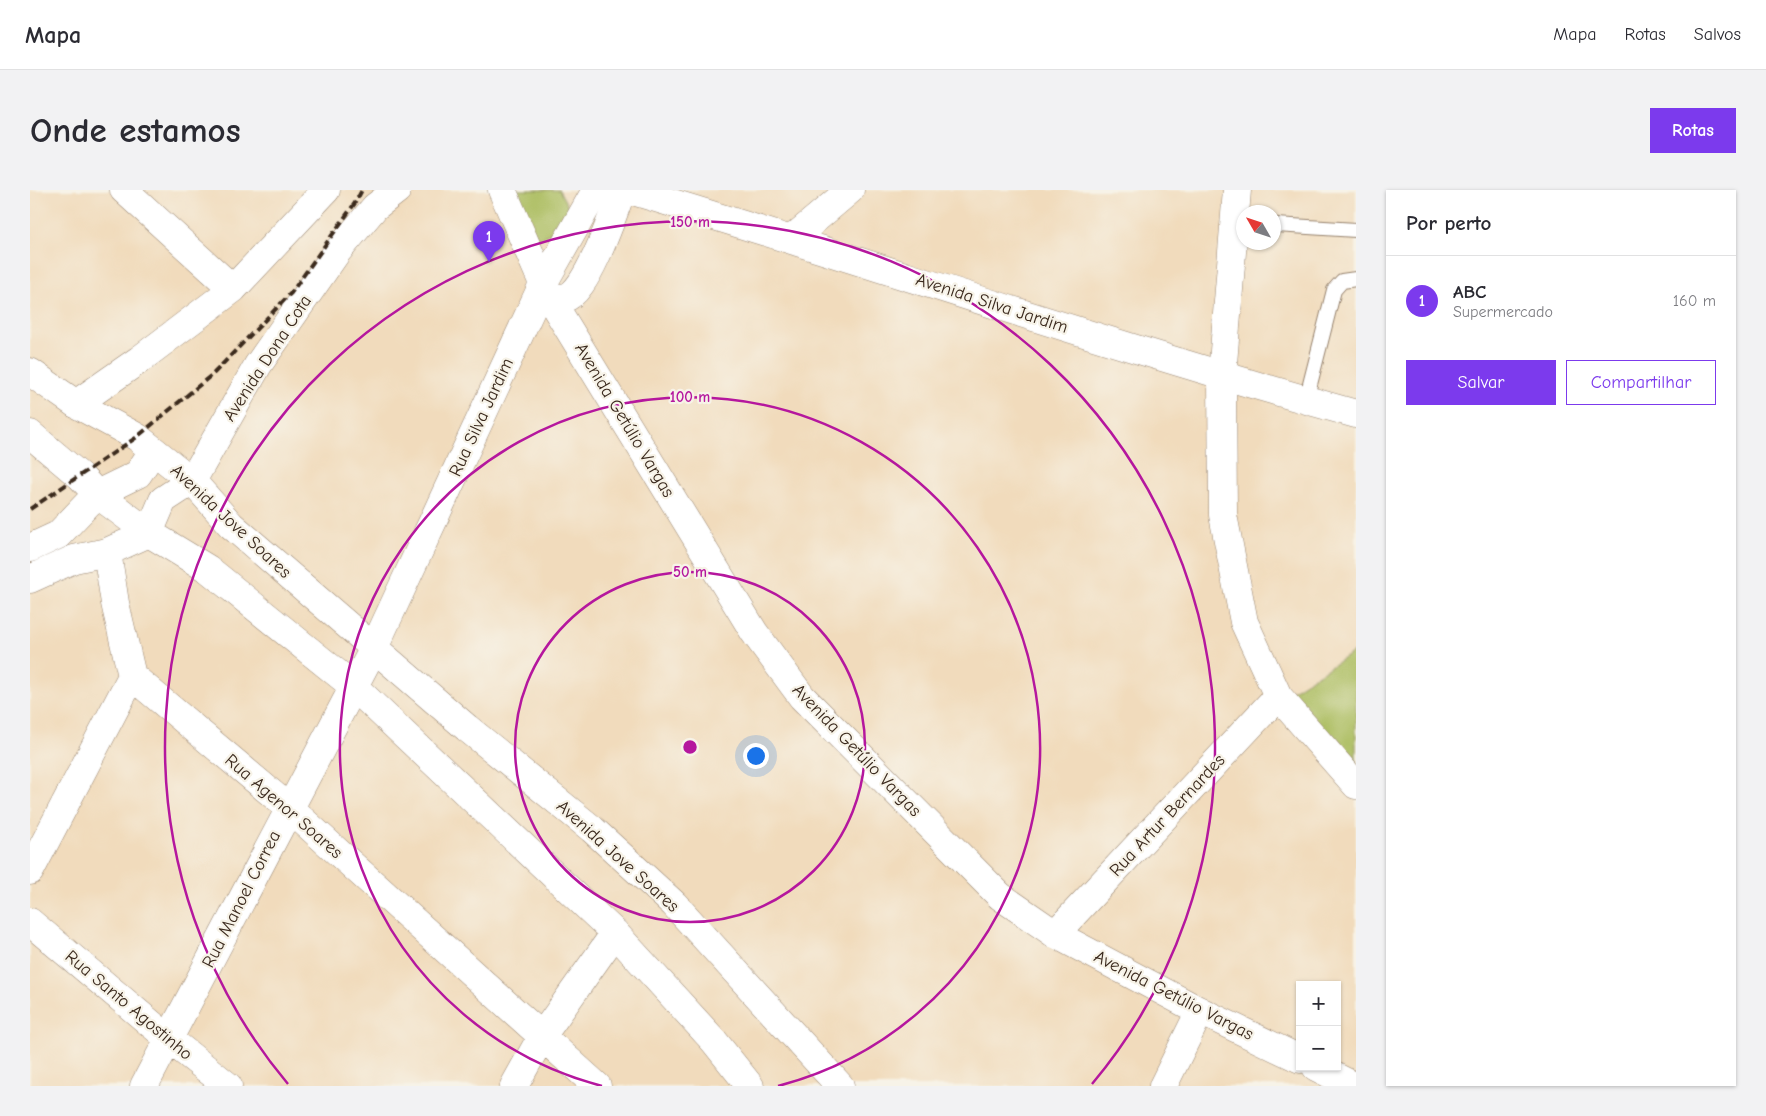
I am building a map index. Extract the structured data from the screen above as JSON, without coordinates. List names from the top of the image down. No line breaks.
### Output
{"streets":{"street":["Avenida Silva Jardim","Avenida Dona Cota","Rua Silva Jardim","Avenida Getúlio Vargas","Avenida Jove Soares","Rua Agenor Soares","Rua Artur Bernardes","Rua Manoel Correa","Rua Santo Agostinho"]},"crossings":[["Avenida Dona Cota","Avenida Jove Soares"],["Rua Silva Jardim","Avenida Getúlio Vargas"],["Rua Silva Jardim","Avenida Jove Soares"],["Avenida Getúlio Vargas","Rua Artur Bernardes"],["Rua Agenor Soares","Rua Manoel Correa"],["Rua Manoel Correa","Rua Santo Agostinho"]],"north":"top left","page":{"header":"Mapa","nav":["Mapa","Rotas","Salvos"],"buttons":["Rotas",["Salvar","Compartilhar"]],"title":"Onde estamos","heading":"Por perto","pins":"1","list":[{"mark":"1","name":"ABC","note":"Supermercado","value":"160 m"}],"map_buttons":["+","−"]},"rings":["150 m","100 m","50 m"]}
